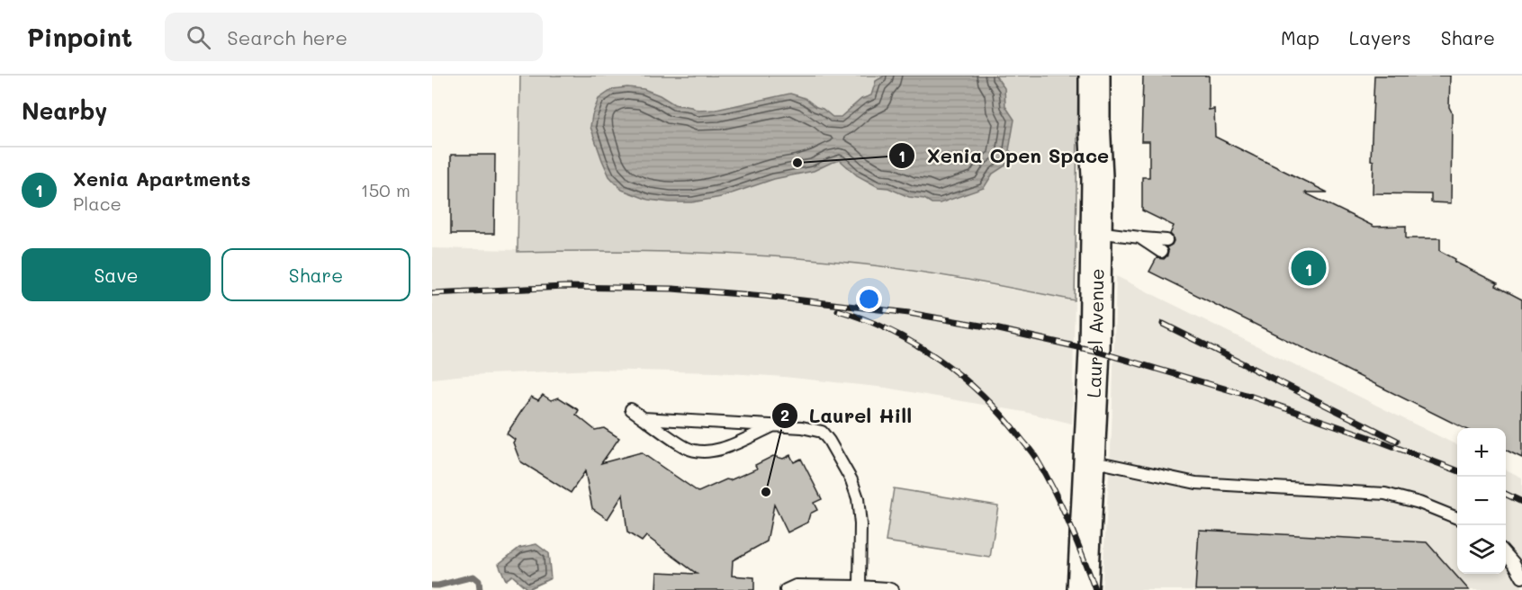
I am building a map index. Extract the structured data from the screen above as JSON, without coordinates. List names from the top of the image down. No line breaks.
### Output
{"streets":{"street":["Laurel Avenue"]},"places":["Xenia Open Space","Laurel Hill"],"page":{"header":"Pinpoint","search":"Search here","nav":["Map","Layers","Share"],"heading":"Nearby","list":[{"mark":"1","name":"Xenia Apartments","note":"Place","value":"150 m"}],"buttons":["Save","Share"],"pins":"1","map_buttons":["+","−"]}}
